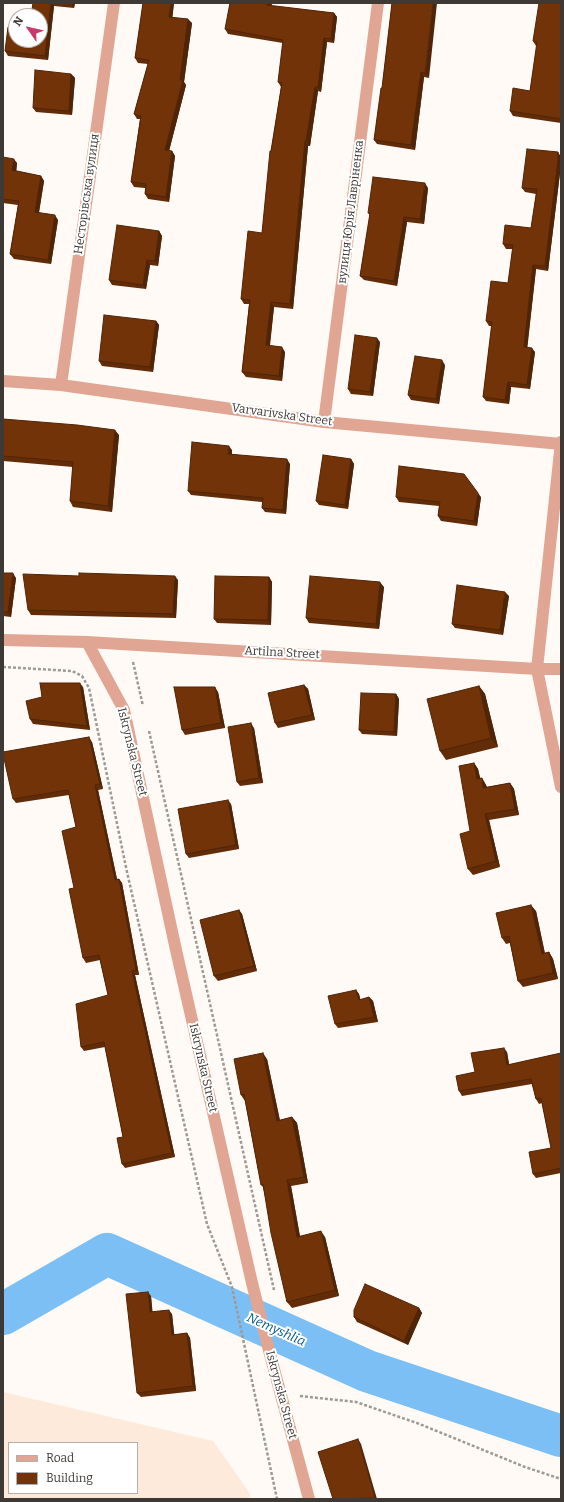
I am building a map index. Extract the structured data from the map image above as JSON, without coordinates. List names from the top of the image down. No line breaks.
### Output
{"streets":{"street":["Несторівська вулиця","вулиця Юрія Лавріненка","Varvarivska Street","Artilna Street","Iskrynska Street"]},"crossings":[["Несторівська вулиця","Varvarivska Street"],["вулиця Юрія Лавріненка","Varvarivska Street"],["Artilna Street","Iskrynska Street"]],"water":["Nemyshlia"],"legend":["Road","Building"],"north":"top left"}
